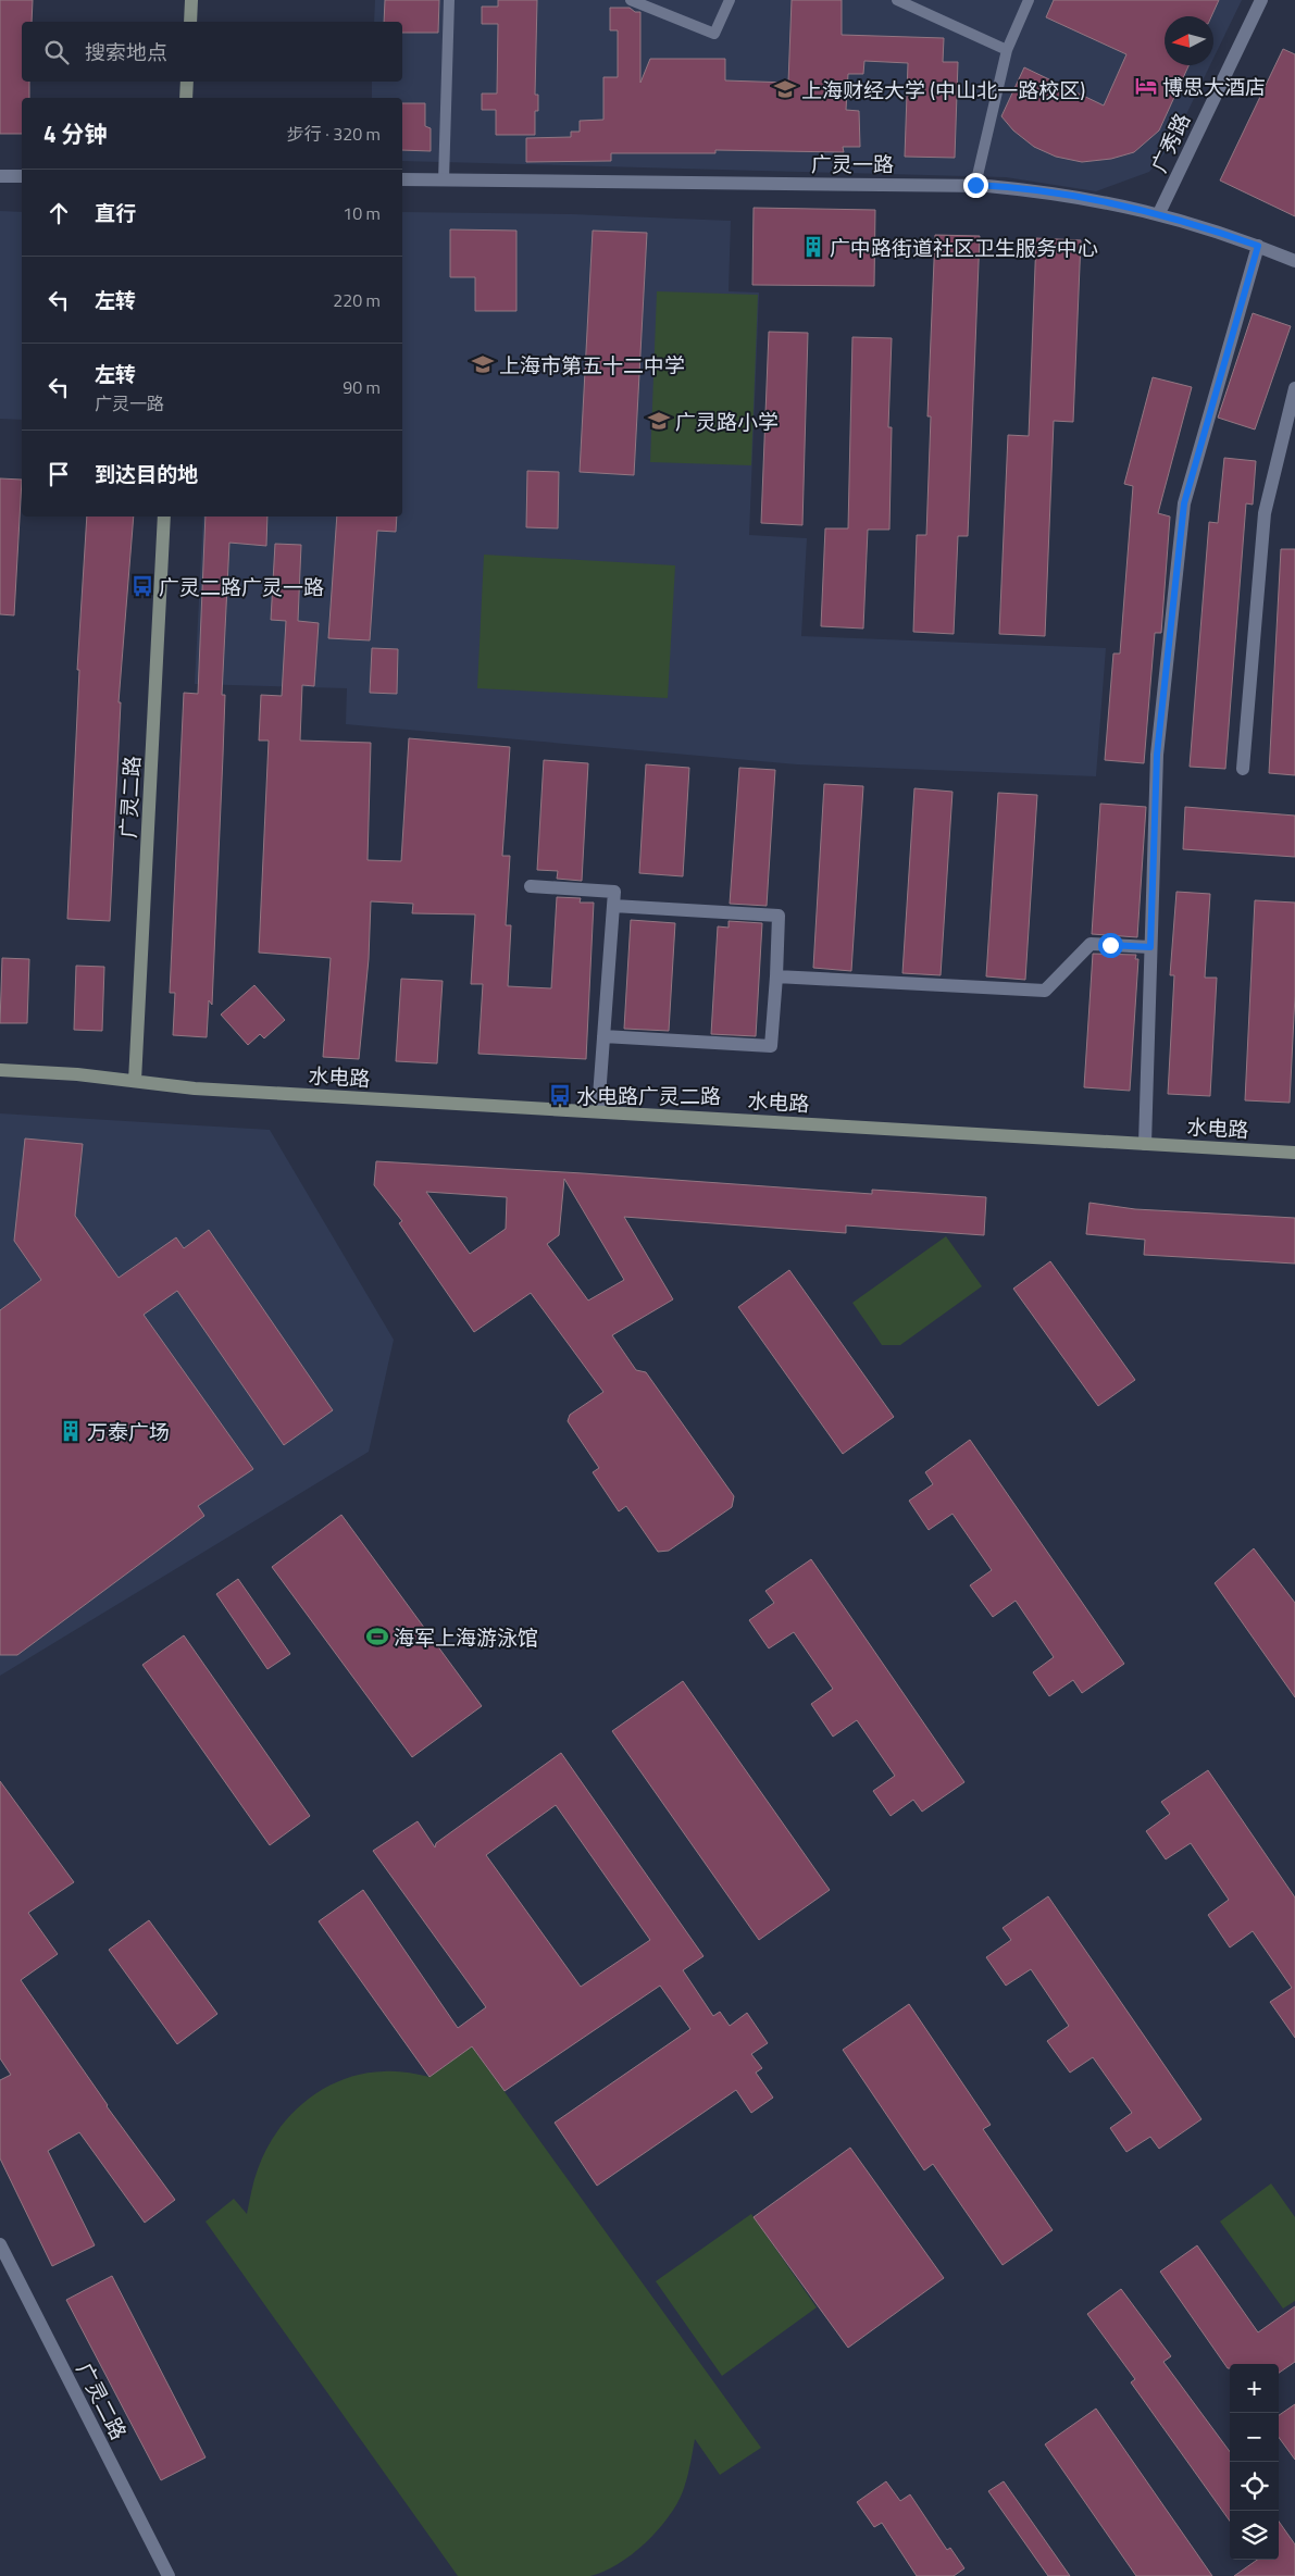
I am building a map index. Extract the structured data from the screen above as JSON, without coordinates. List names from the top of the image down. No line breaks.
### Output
{"streets":{"main road":["广灵二路","水电路"],"street":["广秀路","广灵一路"]},"crossings":[["广秀路","广灵一路"],["广灵二路","水电路"]],"places":{"hotel":["博思大酒店"],"school or university":["上海财经大学 (中山北一路校区)","上海市第五十二中学","广灵路小学"],"building":["广中路街道社区卫生服务中心","万泰广场"],"bus stop":["广灵二路广灵一路","水电路广灵二路"],"sports":["海军上海游泳馆"]},"north":"left","page":{"search":"搜索地点","heading":["4 分钟","步行 · 320 m"],"list":[["直行","10 m"],["左转","220 m"],["左转","广灵一路","90 m"],"到达目的地"],"map_buttons":["+","−"]}}
